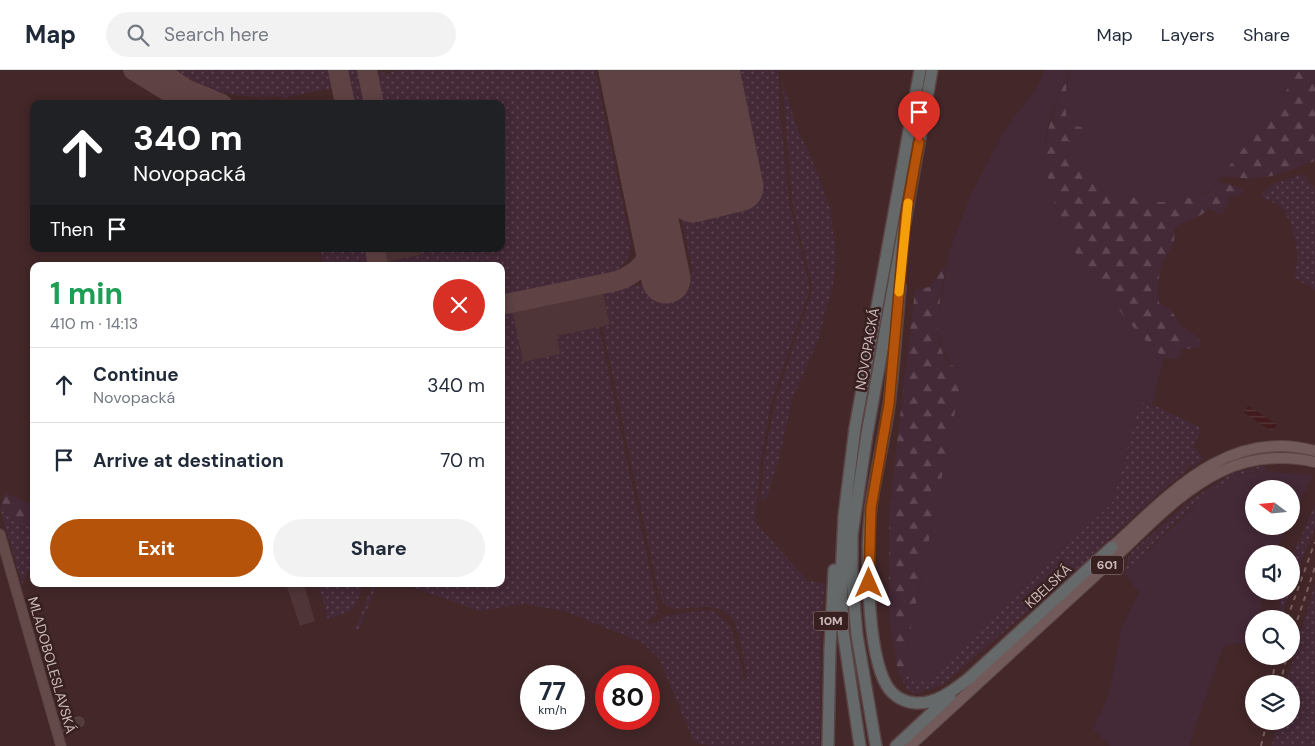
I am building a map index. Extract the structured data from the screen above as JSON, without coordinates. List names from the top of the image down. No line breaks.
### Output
{"streets":{"highway":["NOVOPACKÁ","601","KBELSKÁ","10M"],"main road":["MLADOBOLESLAVSKÁ"]},"crossings":[["NOVOPACKÁ","10M"],["KBELSKÁ","10M"]],"north":"left","page":{"header":"Map","search":"Search here","nav":["Map","Layers","Share"],"turn":["340 m","Novopacká"],"then":"Then","heading":["1 min","410 m · 14:13"],"list":[{"name":"Continue","note":"Novopacká","value":"340 m"},{"name":"Arrive at destination","value":"70 m"}],"buttons":["Exit","Share"],"speed":"77 km/h","limit":"80"}}
